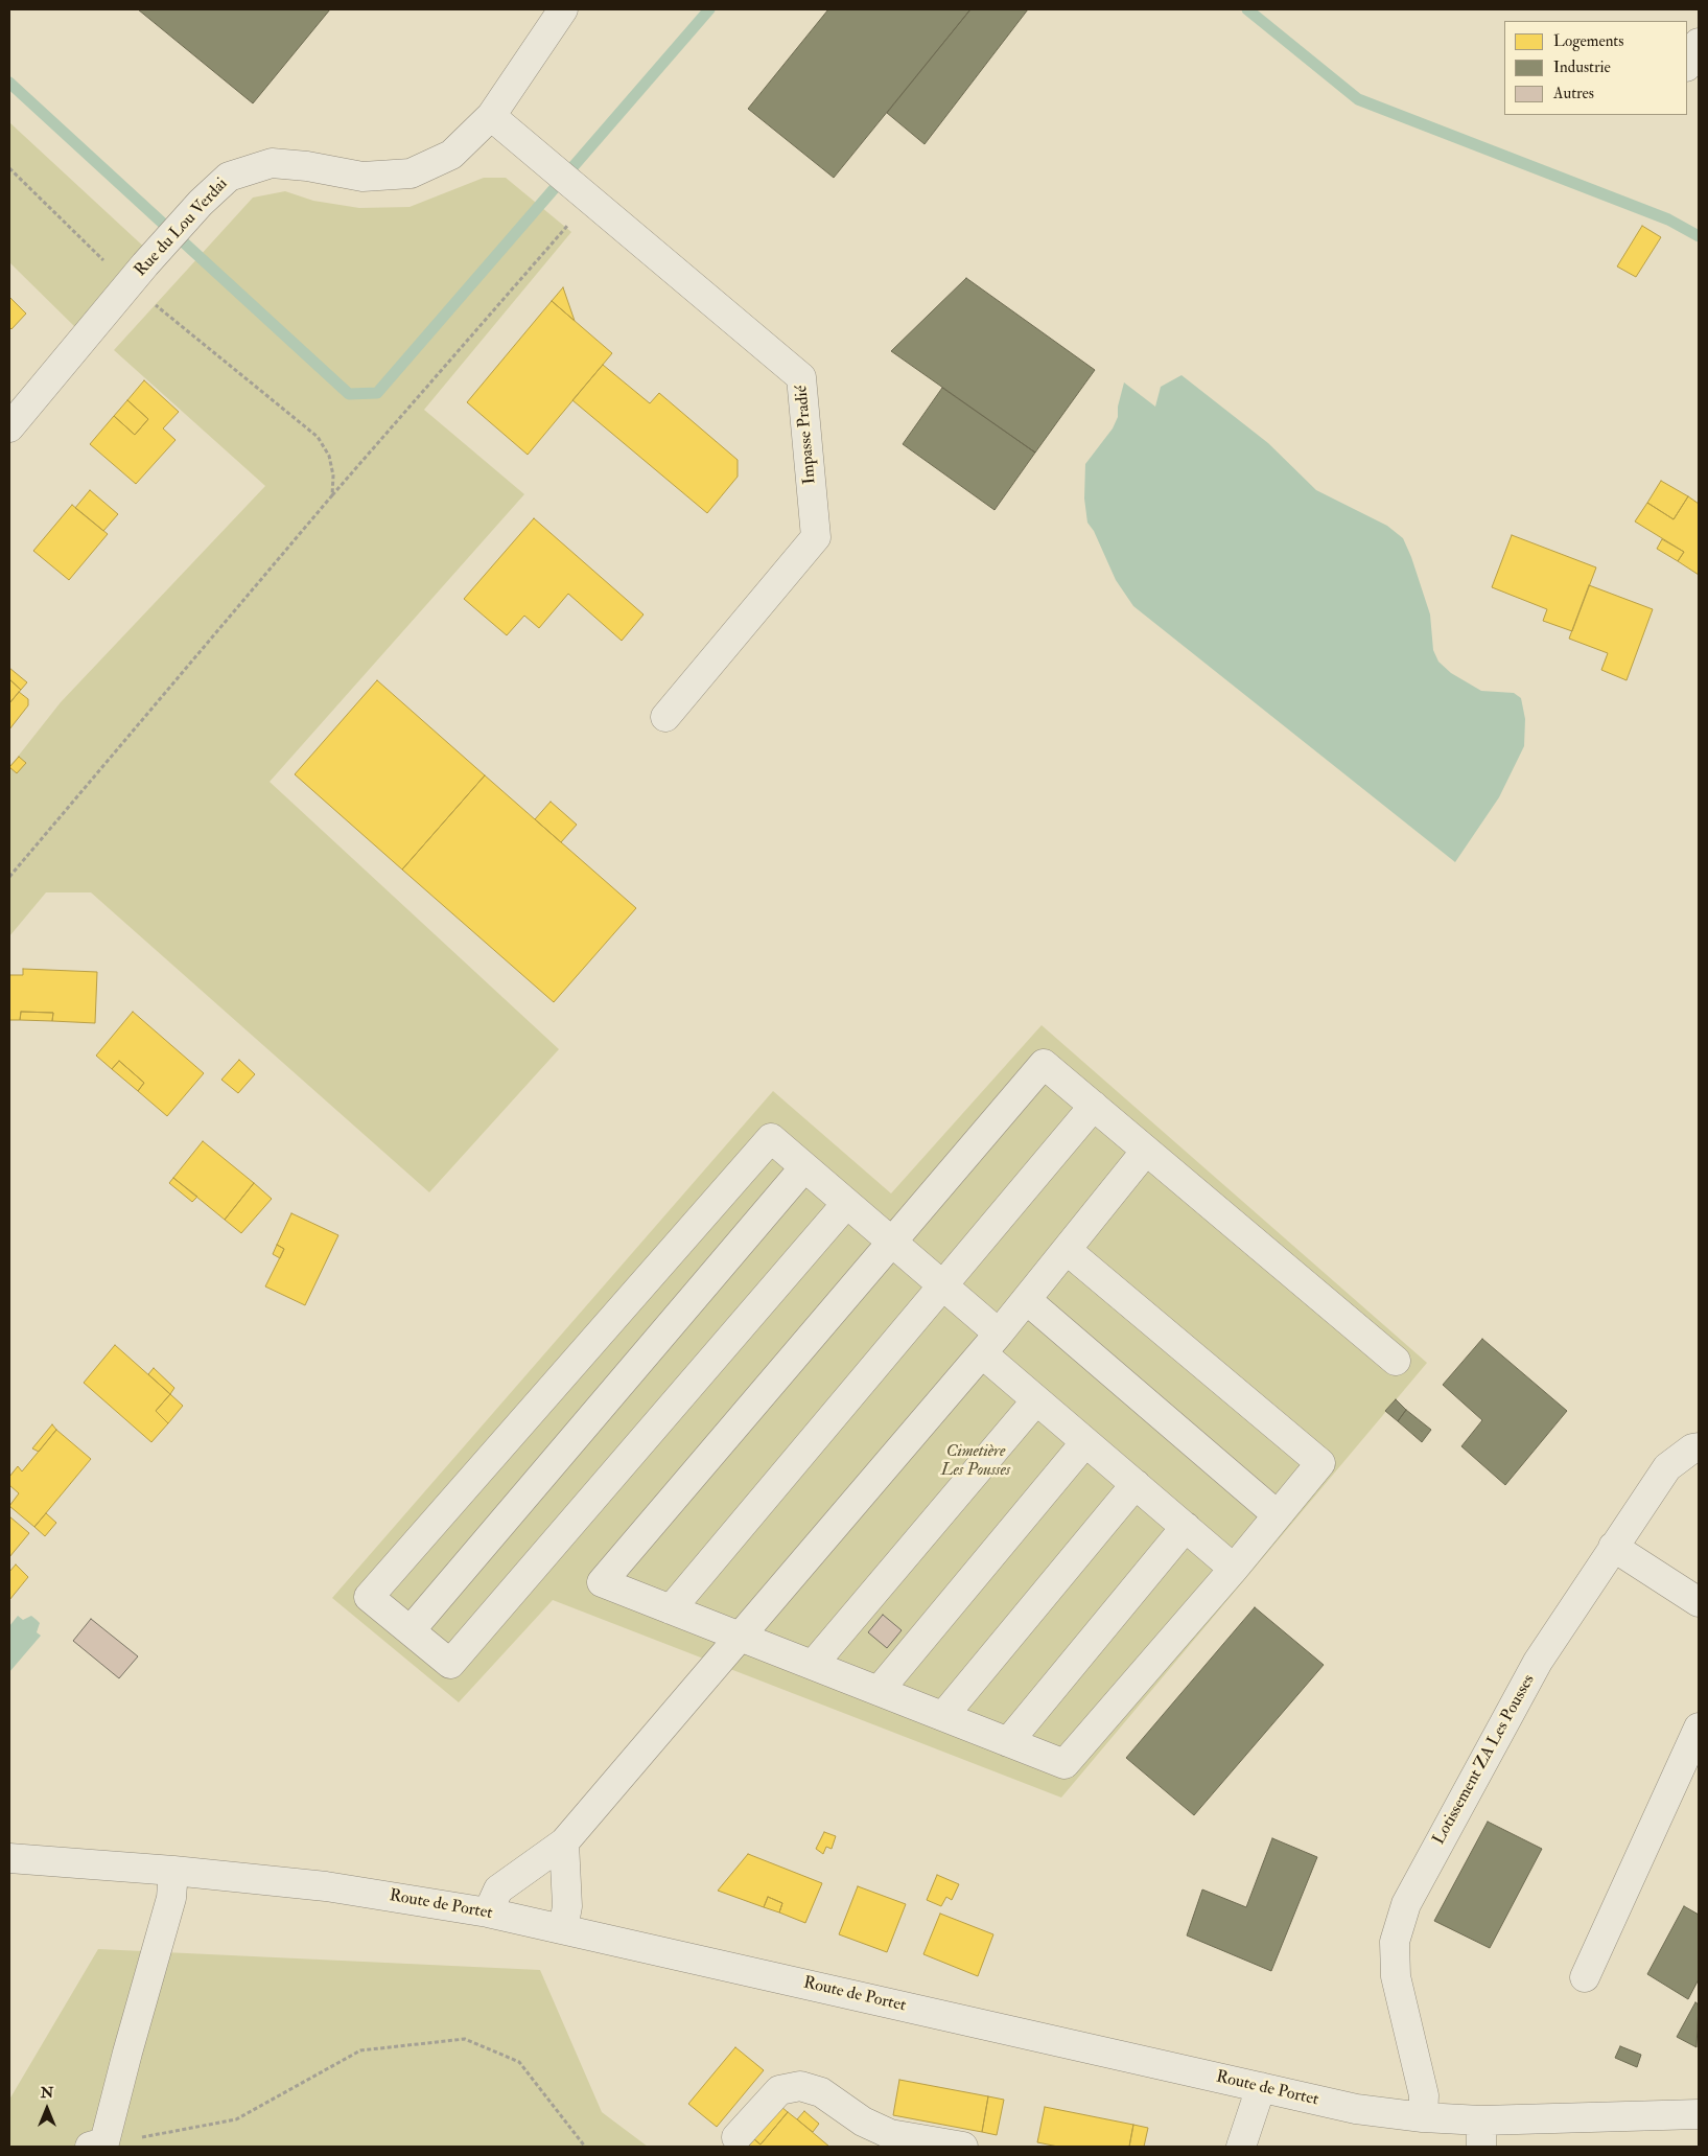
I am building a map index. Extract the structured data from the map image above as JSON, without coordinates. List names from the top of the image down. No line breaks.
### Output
{"streets":{"street":["Rue du Lou Verdai","Impasse Pradié","Lotissement ZA Les Pousses","Route de Portet"]},"crossings":[["Rue du Lou Verdai","Impasse Pradié"],["Lotissement ZA Les Pousses","Route de Portet"]],"parks":["Cimetière Les Pousses"],"legend":["Logements","Industrie","Autres"],"north":"top"}
